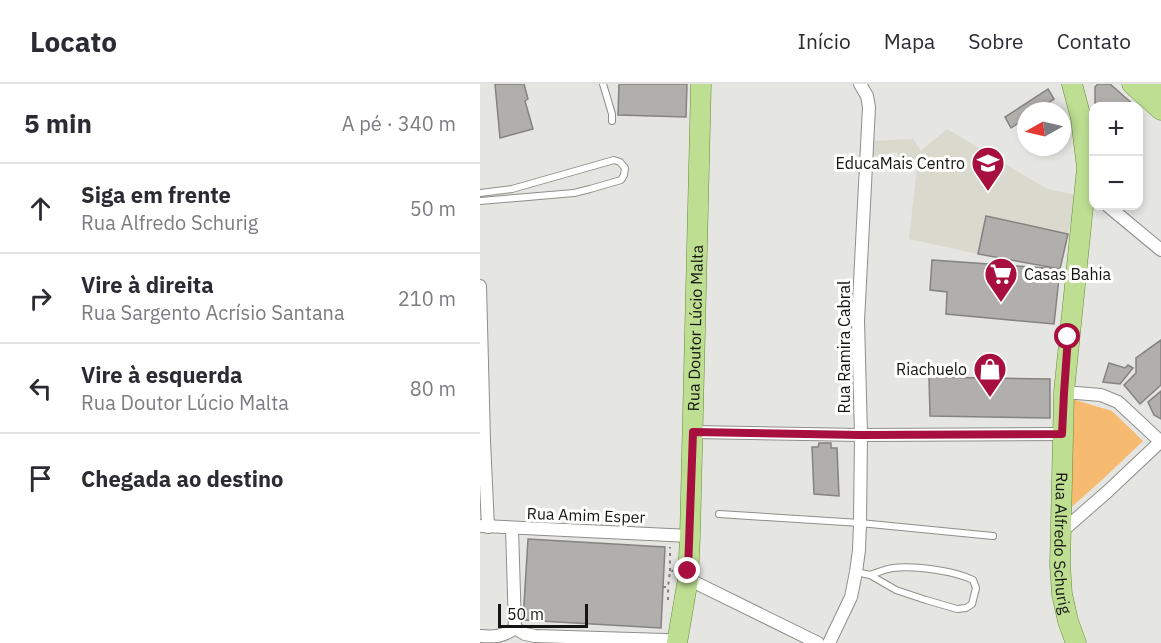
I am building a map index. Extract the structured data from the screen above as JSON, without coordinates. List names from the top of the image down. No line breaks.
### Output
{"streets":{"main road":["Rua Doutor Lúcio Malta","Rua Alfredo Schurig"],"street":["Rua Ramira Cabral","Rua Amim Esper"]},"crossings":[["Rua Doutor Lúcio Malta","Rua Amim Esper"]],"places":{"school or university":["EducaMais Centro"],"supermarket":["Casas Bahia"],"shop":["Riachuelo"]},"scale_bar":"50 m","north":"left","page":{"header":"Locato","nav":["Início","Mapa","Sobre","Contato"],"heading":["5 min","A pé · 340 m"],"map_buttons":["+","−"],"list":[["Siga em frente","Rua Alfredo Schurig","50 m"],["Vire à direita","Rua Sargento Acrísio Santana","210 m"],["Vire à esquerda","Rua Doutor Lúcio Malta","80 m"],"Chegada ao destino"],"scale":"50 m"}}
